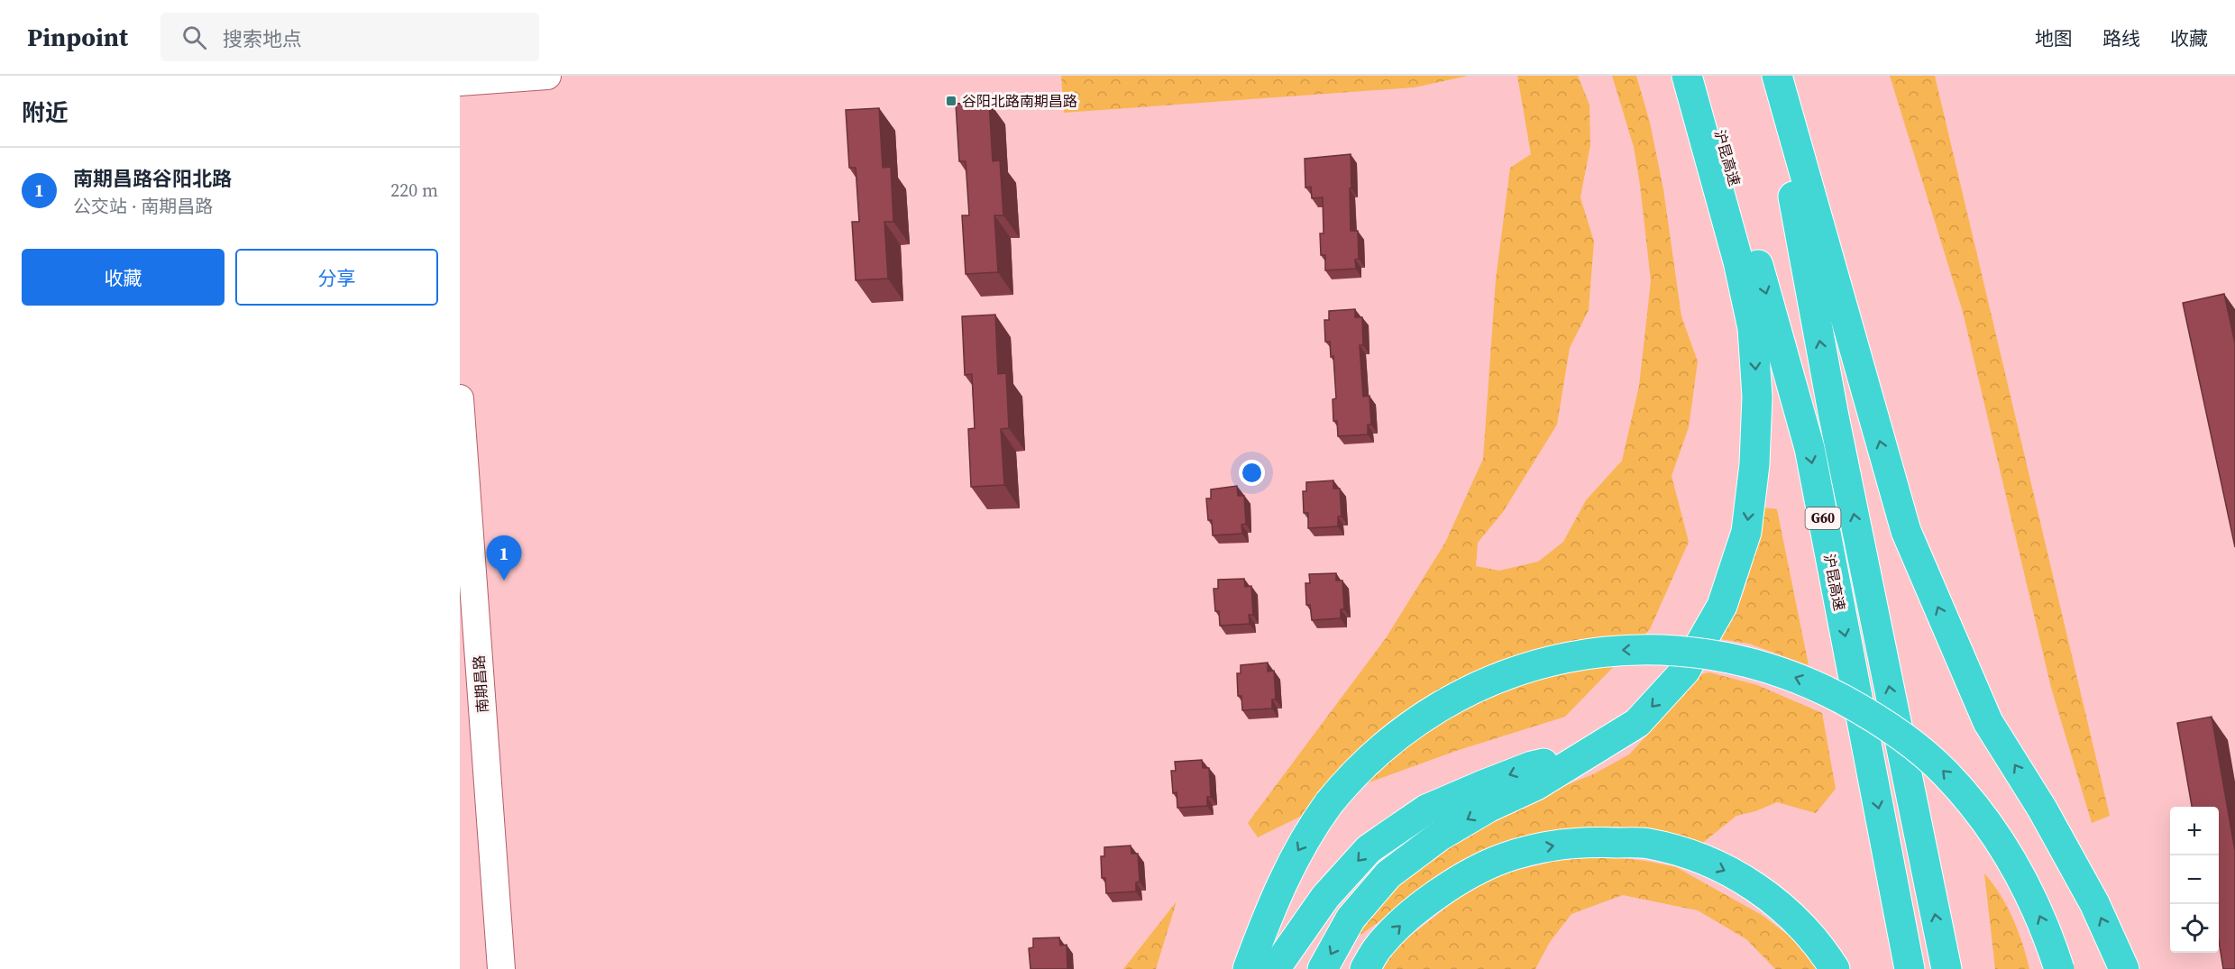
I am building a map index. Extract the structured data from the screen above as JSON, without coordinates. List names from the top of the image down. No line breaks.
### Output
{"streets":{"highway":["沪昆高速","G60"],"main road":["南期昌路"]},"places":{"transit":["谷阳北路南期昌路"]},"page":{"header":"Pinpoint","search":"搜索地点","nav":["地图","路线","收藏"],"heading":"附近","list":[{"mark":"1","name":"南期昌路谷阳北路","note":"公交站 · 南期昌路","value":"220 m"}],"buttons":["收藏","分享"],"pins":"1","map_buttons":["+","−"]}}
